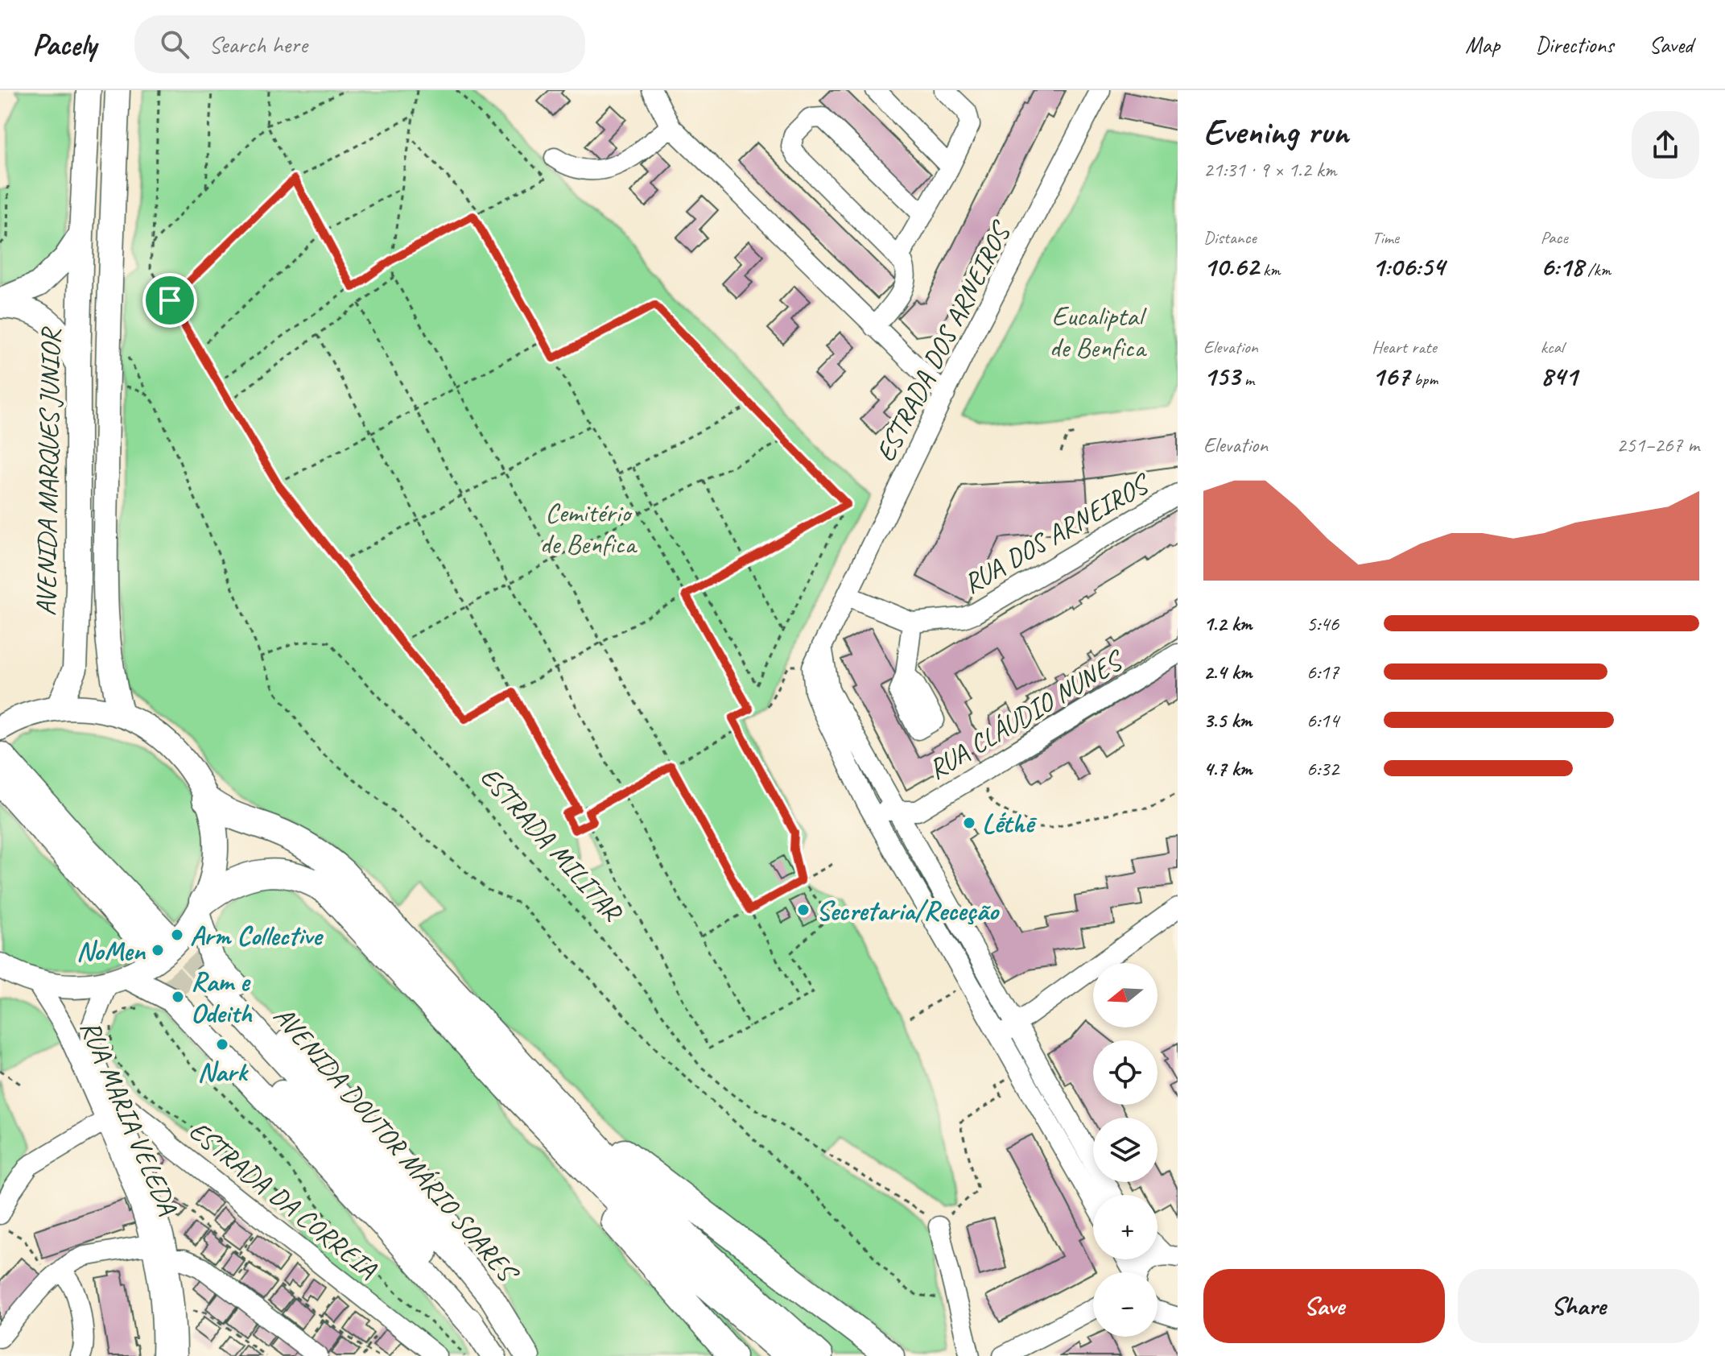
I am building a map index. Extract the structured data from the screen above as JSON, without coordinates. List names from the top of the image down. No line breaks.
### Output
{"streets":{"main road":["AVENIDA MARQUES JUNIOR","AVENIDA DOUTOR MÁRIO SOARES"],"street":["ESTRADA DOS ARNEIROS","RUA DOS ARNEIROS","RUA CLÁUDIO NUNES","RUA MARIA VELEDA","ESTRADA DA CORREIA"],"path":["ESTRADA MILITAR"]},"crossings":[["ESTRADA DOS ARNEIROS","RUA DOS ARNEIROS"],["RUA MARIA VELEDA","ESTRADA DA CORREIA"]],"parks":["Eucaliptal de Benfica","Cemitério de Benfica"],"places":["Lḗthē","Secretaria/Receção","Arm Collective","NoMen","Ram e Odeith","Nark"],"north":"left","page":{"header":"Pacely","search":"Search here","nav":["Map","Directions","Saved"],"heading":["Evening run","21:31 · 9 × 1.2 km"],"stats":[["Distance","10.62 km"],["Time","1:06:54"],["Pace","6:18 /km"],["Elevation","153 m"],["Heart rate","167 bpm"],["kcal","841"]],"chart":["Elevation","251–267 m"],"list":[{"name":"1.2 km","note":"5:46"},{"name":"2.4 km","note":"6:17"},{"name":"3.5 km","note":"6:14"},{"name":"4.7 km","note":"6:32"}],"map_buttons":["+","−"],"buttons":["Save","Share"]}}
